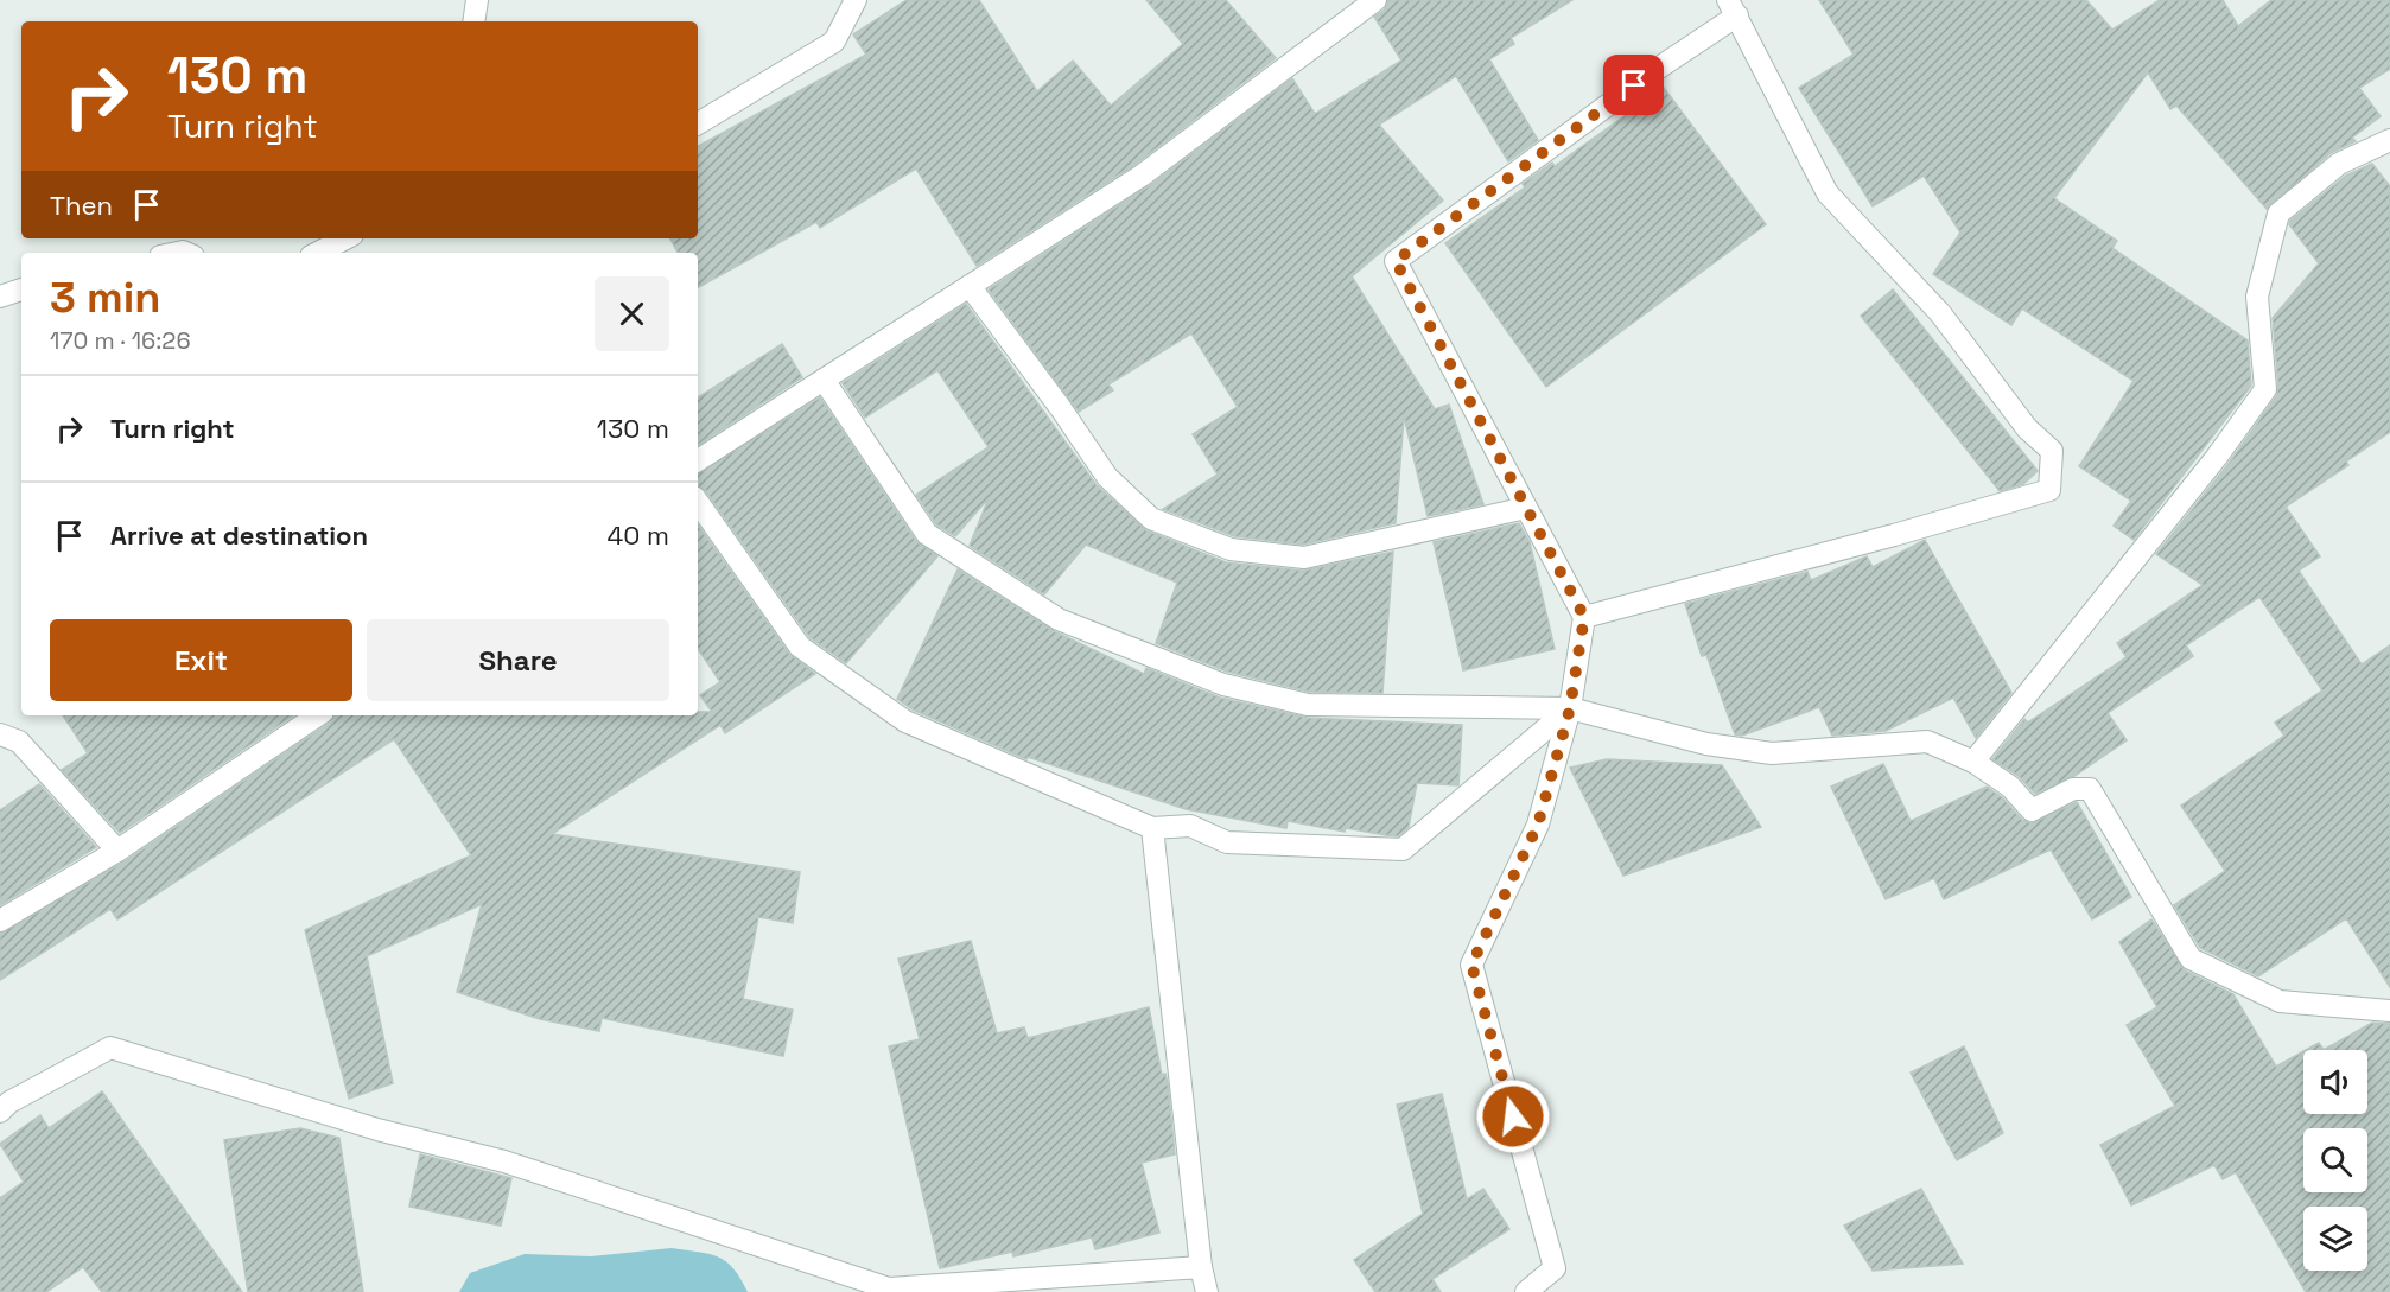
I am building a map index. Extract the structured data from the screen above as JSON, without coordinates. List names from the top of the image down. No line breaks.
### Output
{"page":{"turn":["130 m","Turn right"],"then":"Then","heading":["3 min","170 m · 16:26"],"list":[{"name":"Turn right","value":"130 m"},{"name":"Arrive at destination","value":"40 m"}],"buttons":["Exit","Share"]}}
